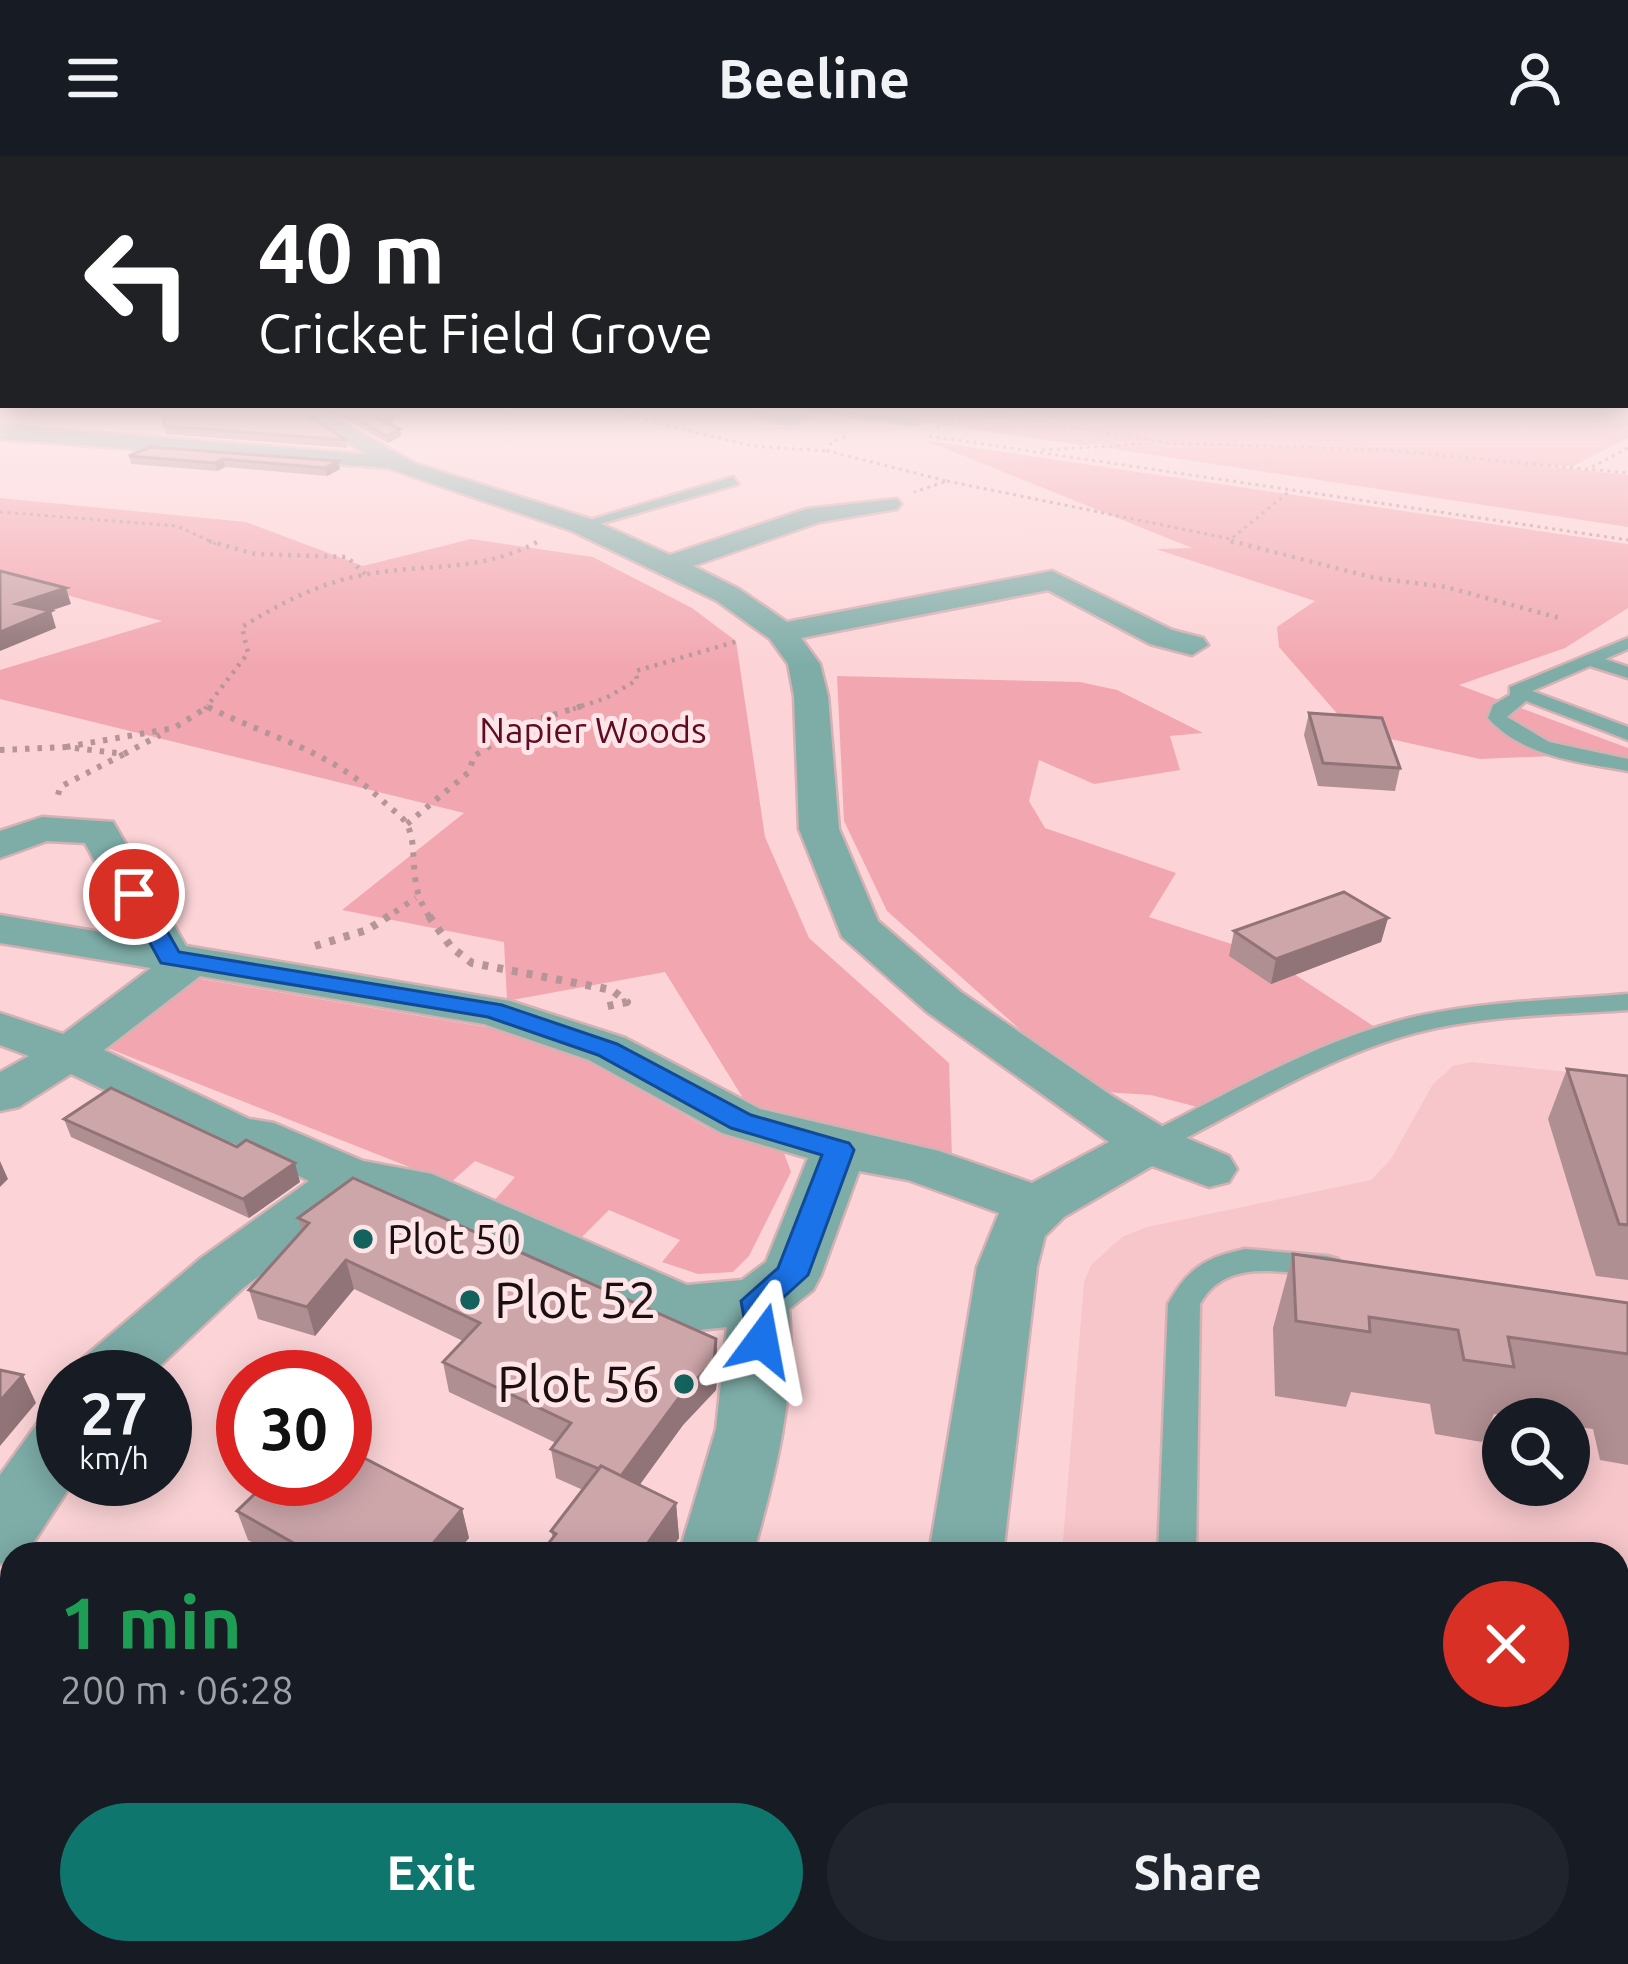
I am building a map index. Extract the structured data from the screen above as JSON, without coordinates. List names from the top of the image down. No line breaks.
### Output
{"parks":["Napier Woods"],"places":["Plot 50","Plot 52","Plot 56"],"page":{"header":"Beeline","turn":["40 m","Cricket Field Grove"],"speed":"27 km/h","limit":"30","heading":["1 min","200 m · 06:28"],"buttons":["Exit","Share"]}}
